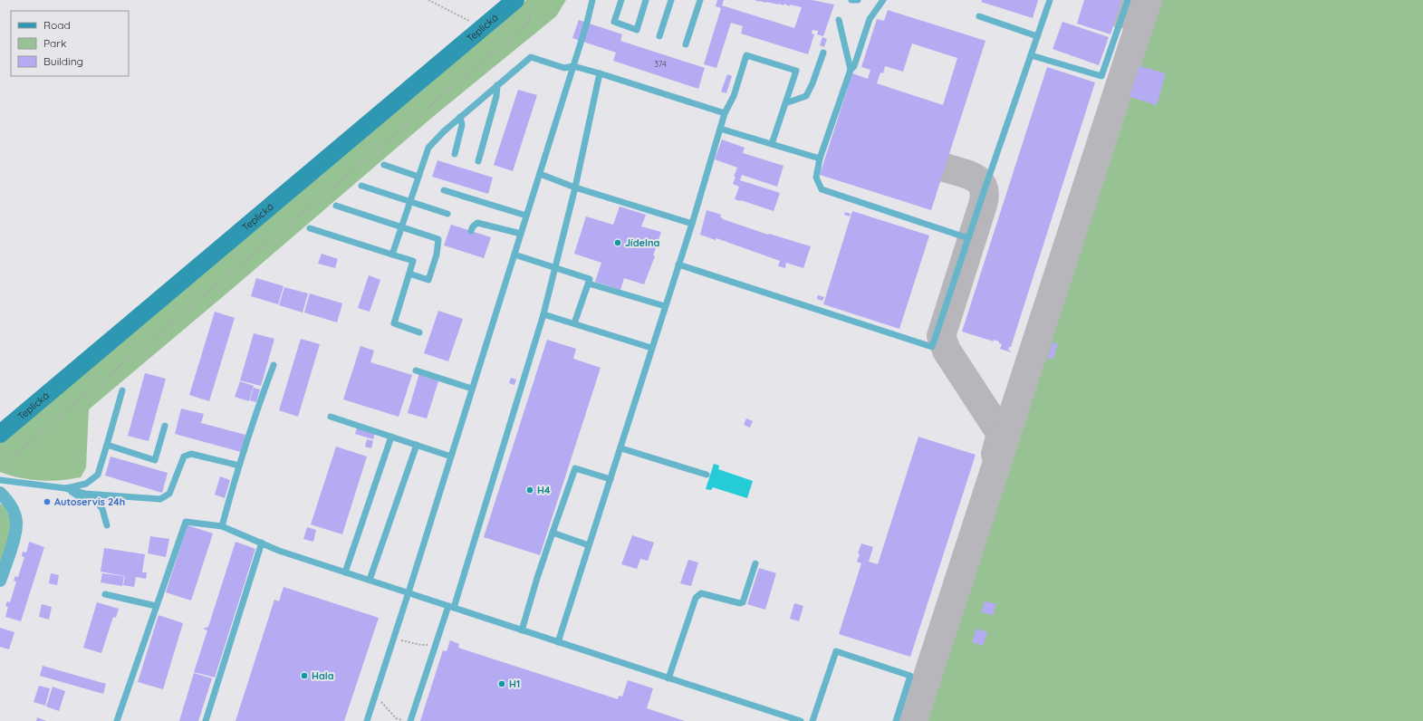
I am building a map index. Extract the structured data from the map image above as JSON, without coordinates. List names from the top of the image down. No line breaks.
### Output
{"streets":{"main road":["Teplická"]},"places":["Jídelna","H4","Autoservis 24h","Hala","H1"],"house_numbers":["374"],"legend":["Road","Park","Building"]}
